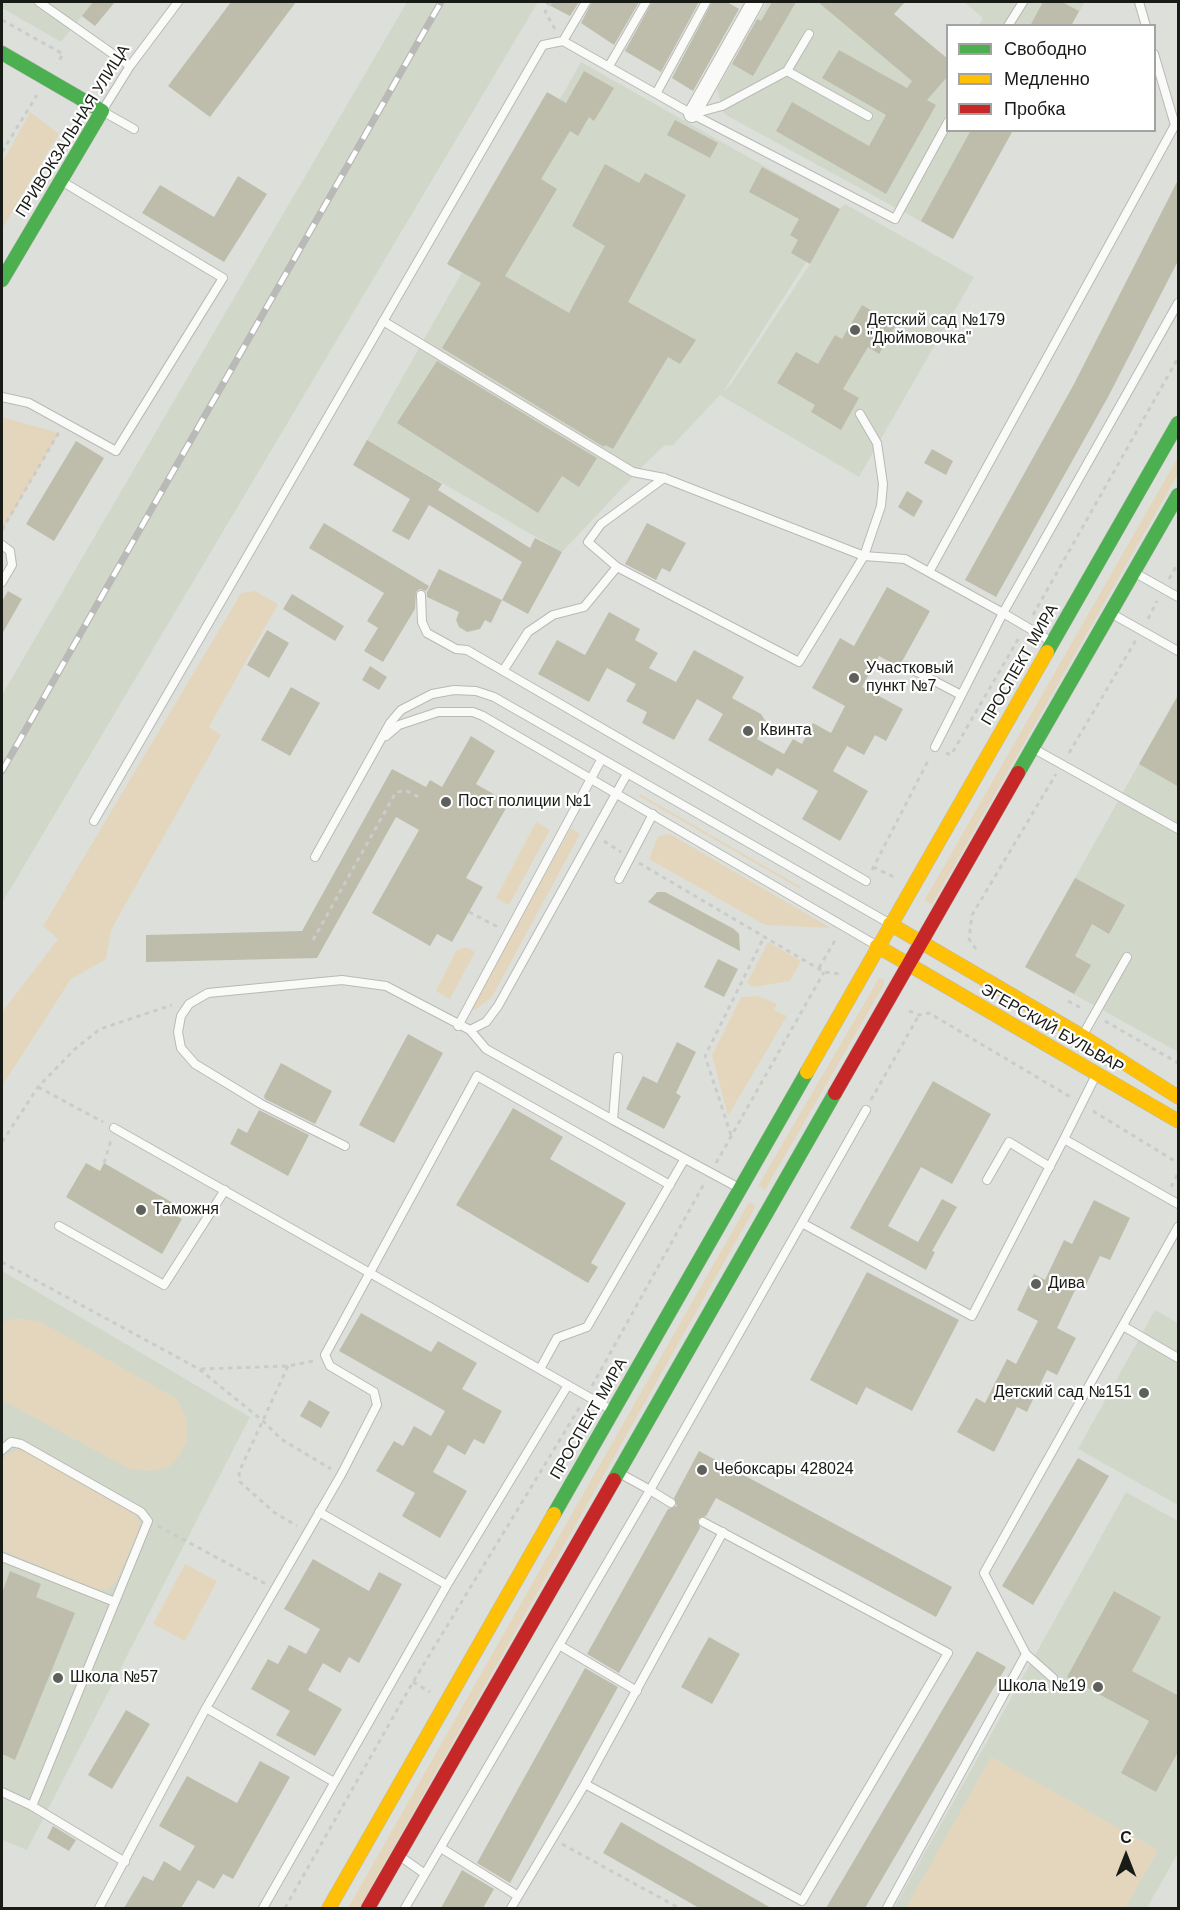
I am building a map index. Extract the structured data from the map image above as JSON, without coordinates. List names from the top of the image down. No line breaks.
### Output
{"streets":{"main road":["ПРИВОКЗАЛЬНАЯ УЛИЦА","ПРОСПЕКТ МИРА","ЭГЕРСКИЙ БУЛЬВАР"]},"crossings":[["ПРОСПЕКТ МИРА","ЭГЕРСКИЙ БУЛЬВАР"]],"places":["Детский сад №179 \"Дюймовочка\"","Участковый пункт №7","Квинта","Пост полиции №1","Таможня","Дива","Детский сад №151","Чебоксары 428024","Школа №57","Школа №19"],"legend":["Свободно","Медленно","Пробка"],"north":"top"}
